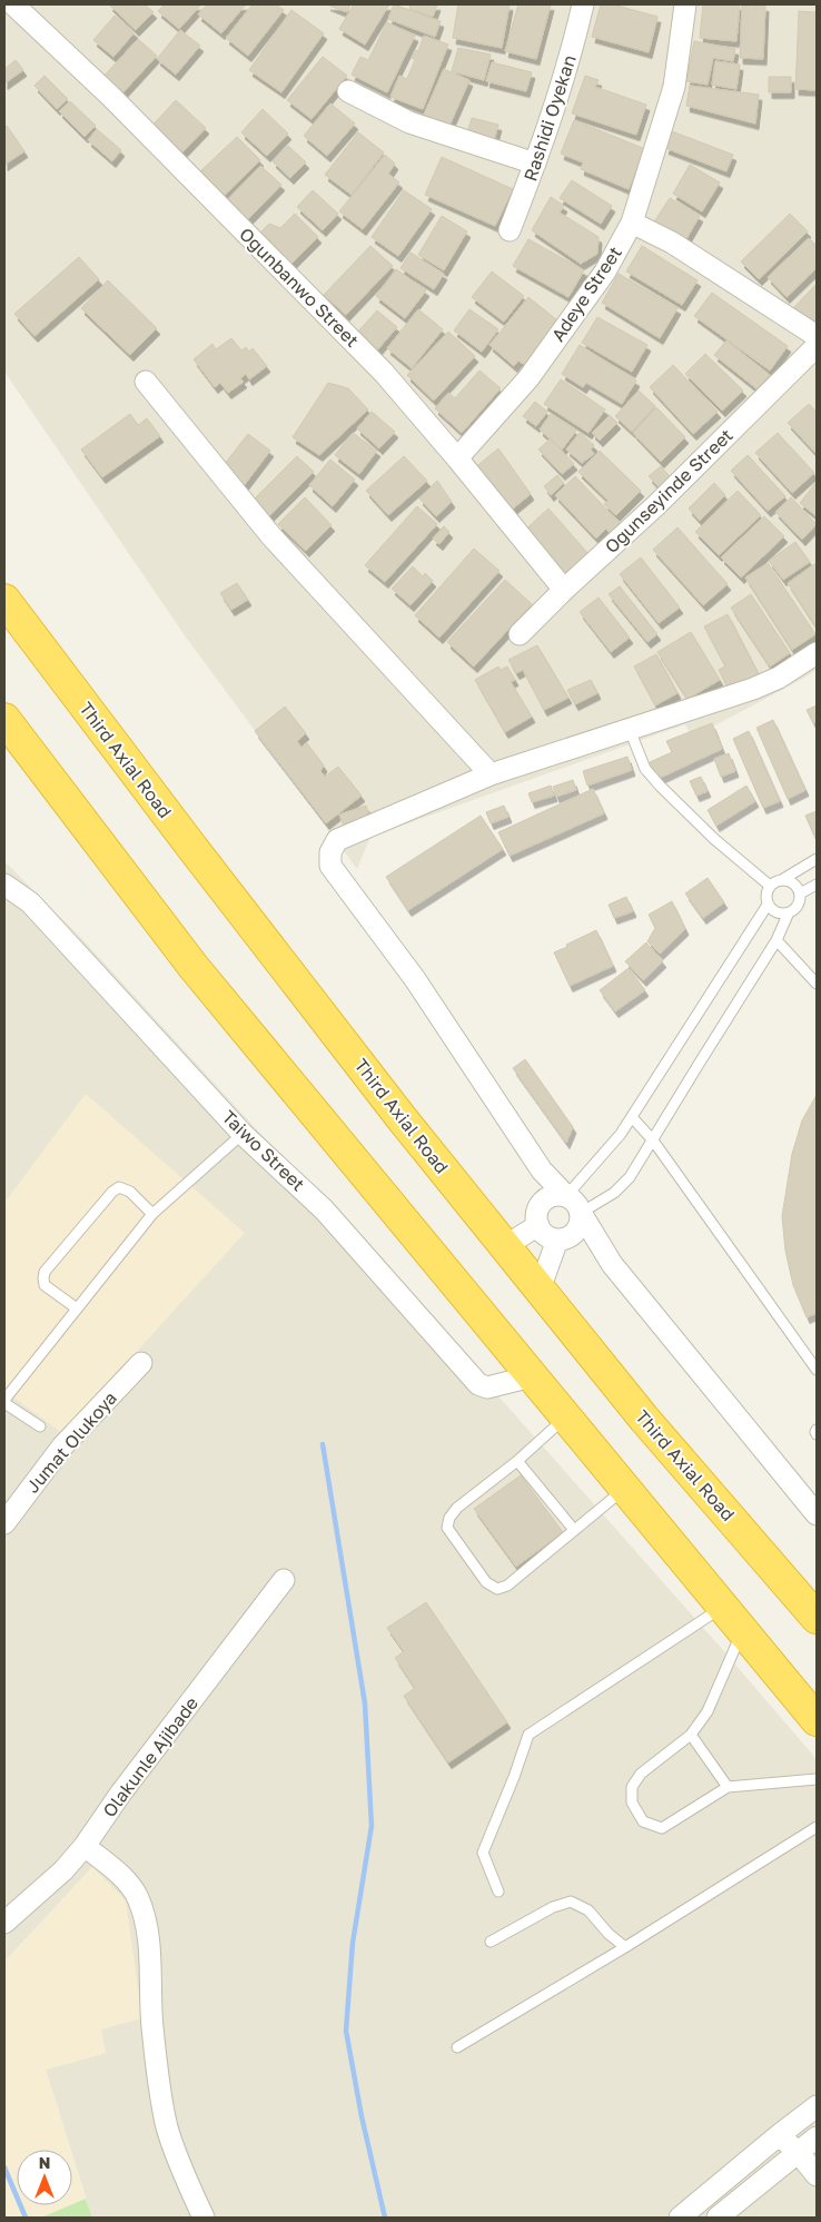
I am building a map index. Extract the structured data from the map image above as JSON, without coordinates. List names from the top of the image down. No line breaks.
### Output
{"streets":{"highway":["Third Axial Road"],"street":["Rashidi Oyekan","Ogunbanwo Street","Adeye Street","Ogunseyinde Street","Taiwo Street","Jumat Olukoya","Olakunle Ajibade"]},"crossings":[["Ogunbanwo Street","Adeye Street"],["Ogunbanwo Street","Ogunseyinde Street"]],"north":"top"}
